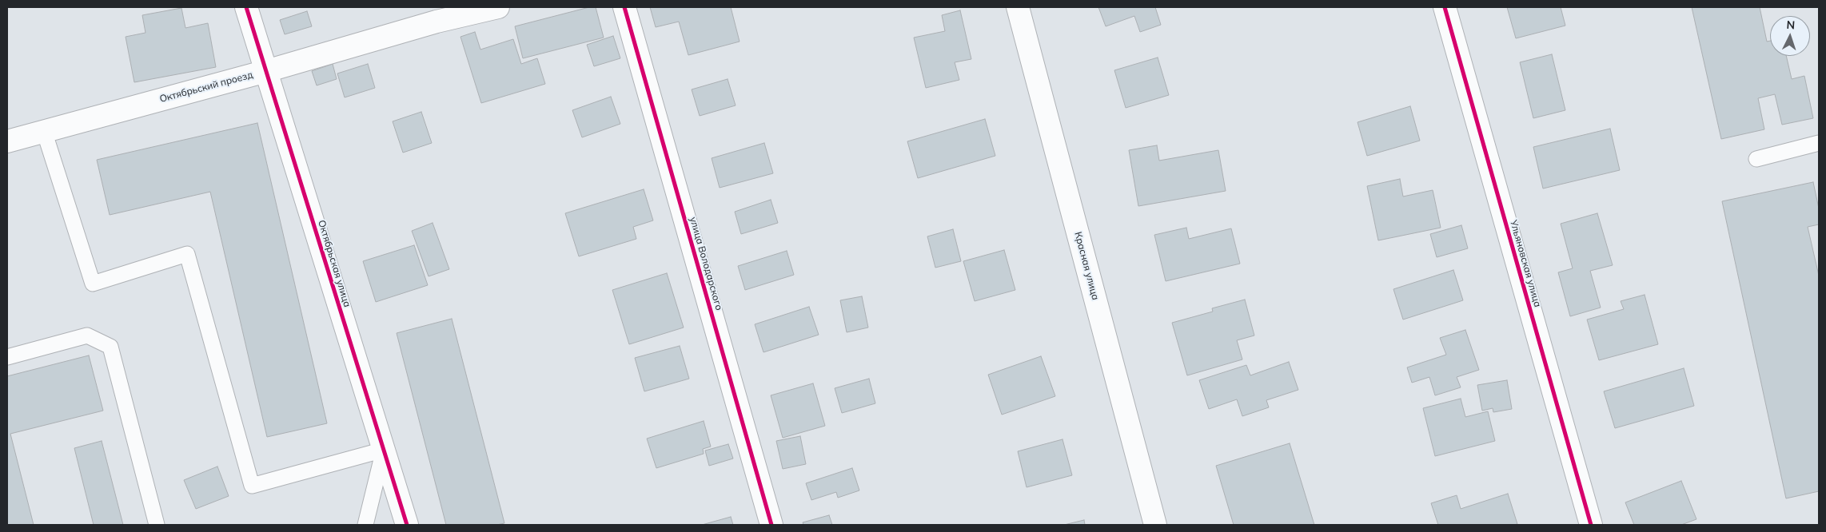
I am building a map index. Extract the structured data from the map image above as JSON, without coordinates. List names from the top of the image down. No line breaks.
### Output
{"streets":{"street":["Октябрьский проезд","Октябрьская улица","улица Володарского","Ульяновская улица","Красная улица"]},"crossings":[["Октябрьский проезд","Октябрьская улица"]],"north":"top"}
